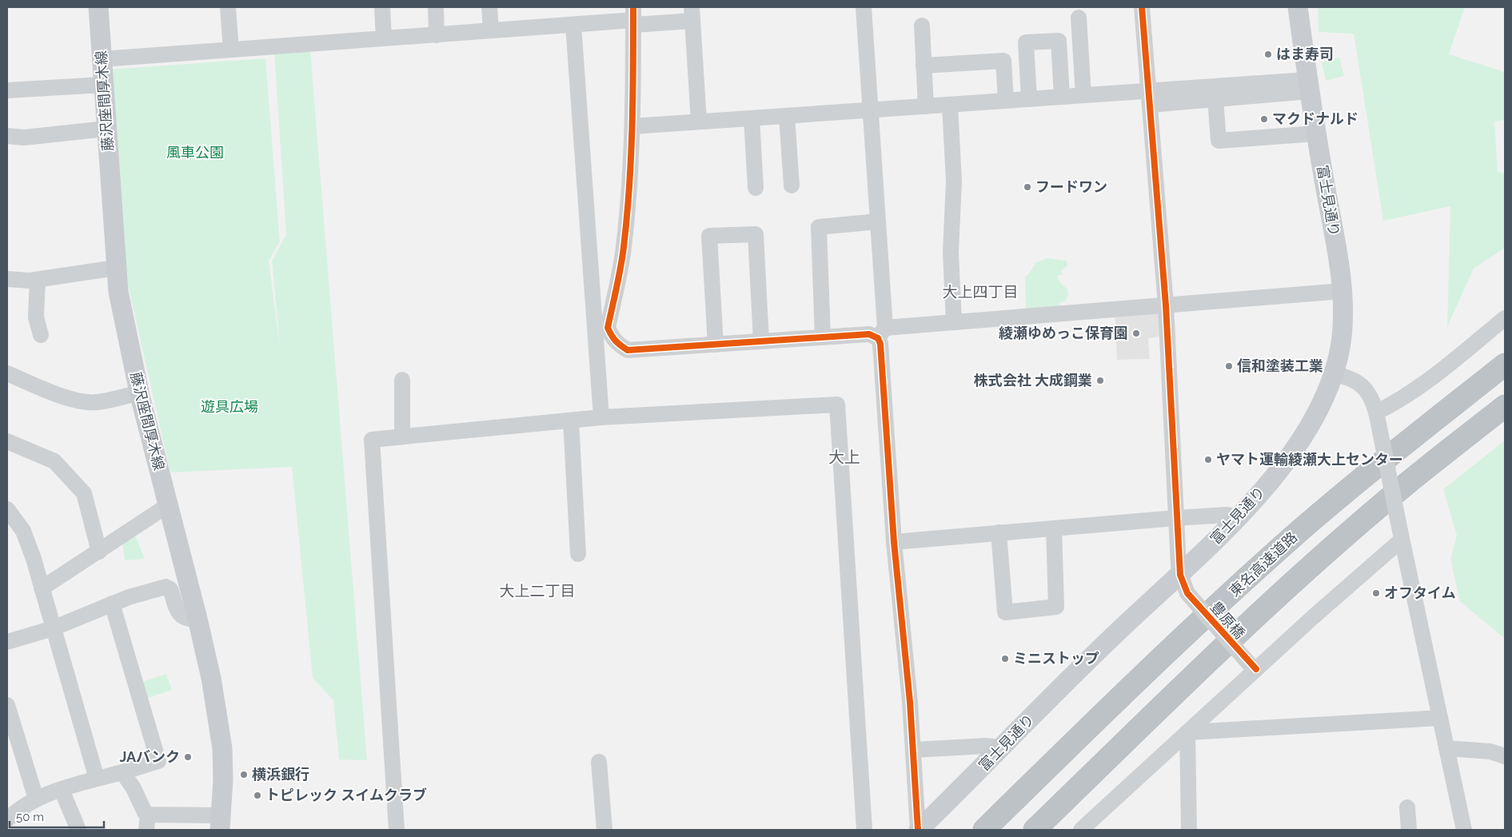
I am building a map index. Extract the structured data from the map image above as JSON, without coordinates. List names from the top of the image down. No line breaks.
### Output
{"streets":{"highway":["東名高速道路"],"main road":["藤沢座間厚木線","富士見通り"],"street":["豊原橋"]},"crossings":[["富士見通り","豊原橋"]],"districts":["大上四丁目","大上","大上二丁目"],"parks":["風車公園","遊具広場"],"places":["はま寿司","マクドナルド","フードワン","綾瀬ゆめっこ保育園","信和塗装工業","株式会社 大成鋼業","ヤマト運輸綾瀬大上センター","オフタイム","ミニストップ","JAバンク","横浜銀行","トピレック スイムクラブ"],"scale_bar":"50 m"}
